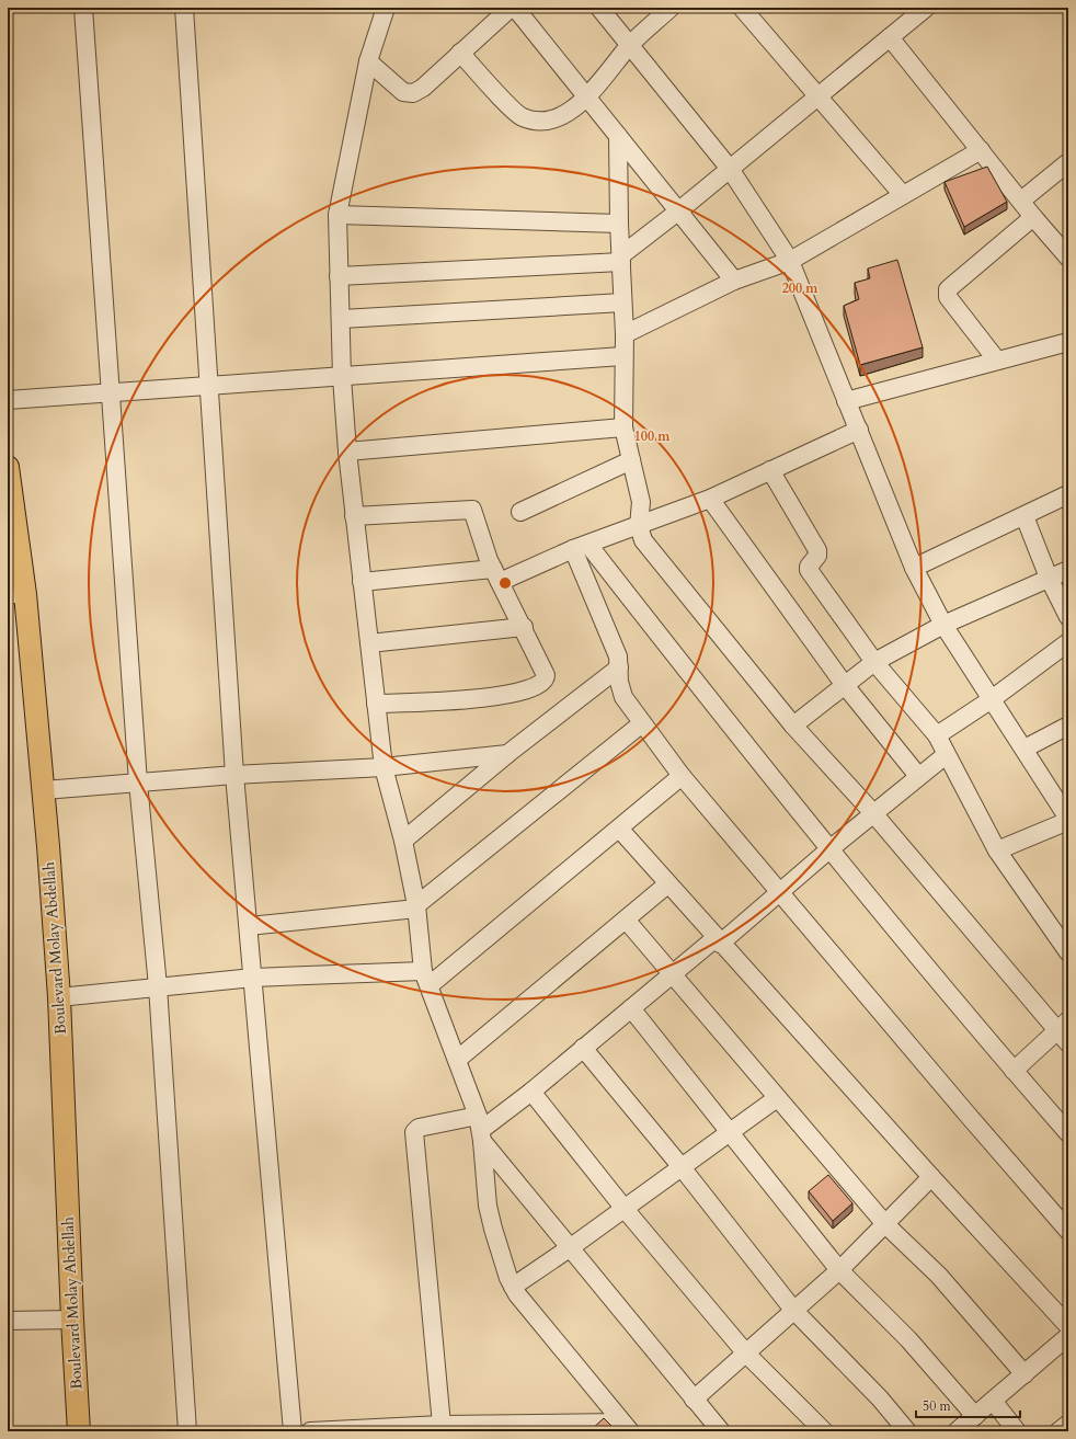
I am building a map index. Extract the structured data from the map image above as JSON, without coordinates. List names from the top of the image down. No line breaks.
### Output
{"streets":{"main road":["Boulevard Molay Abdellah"]},"scale_bar":"50 m","rings":["200 m","100 m"]}
